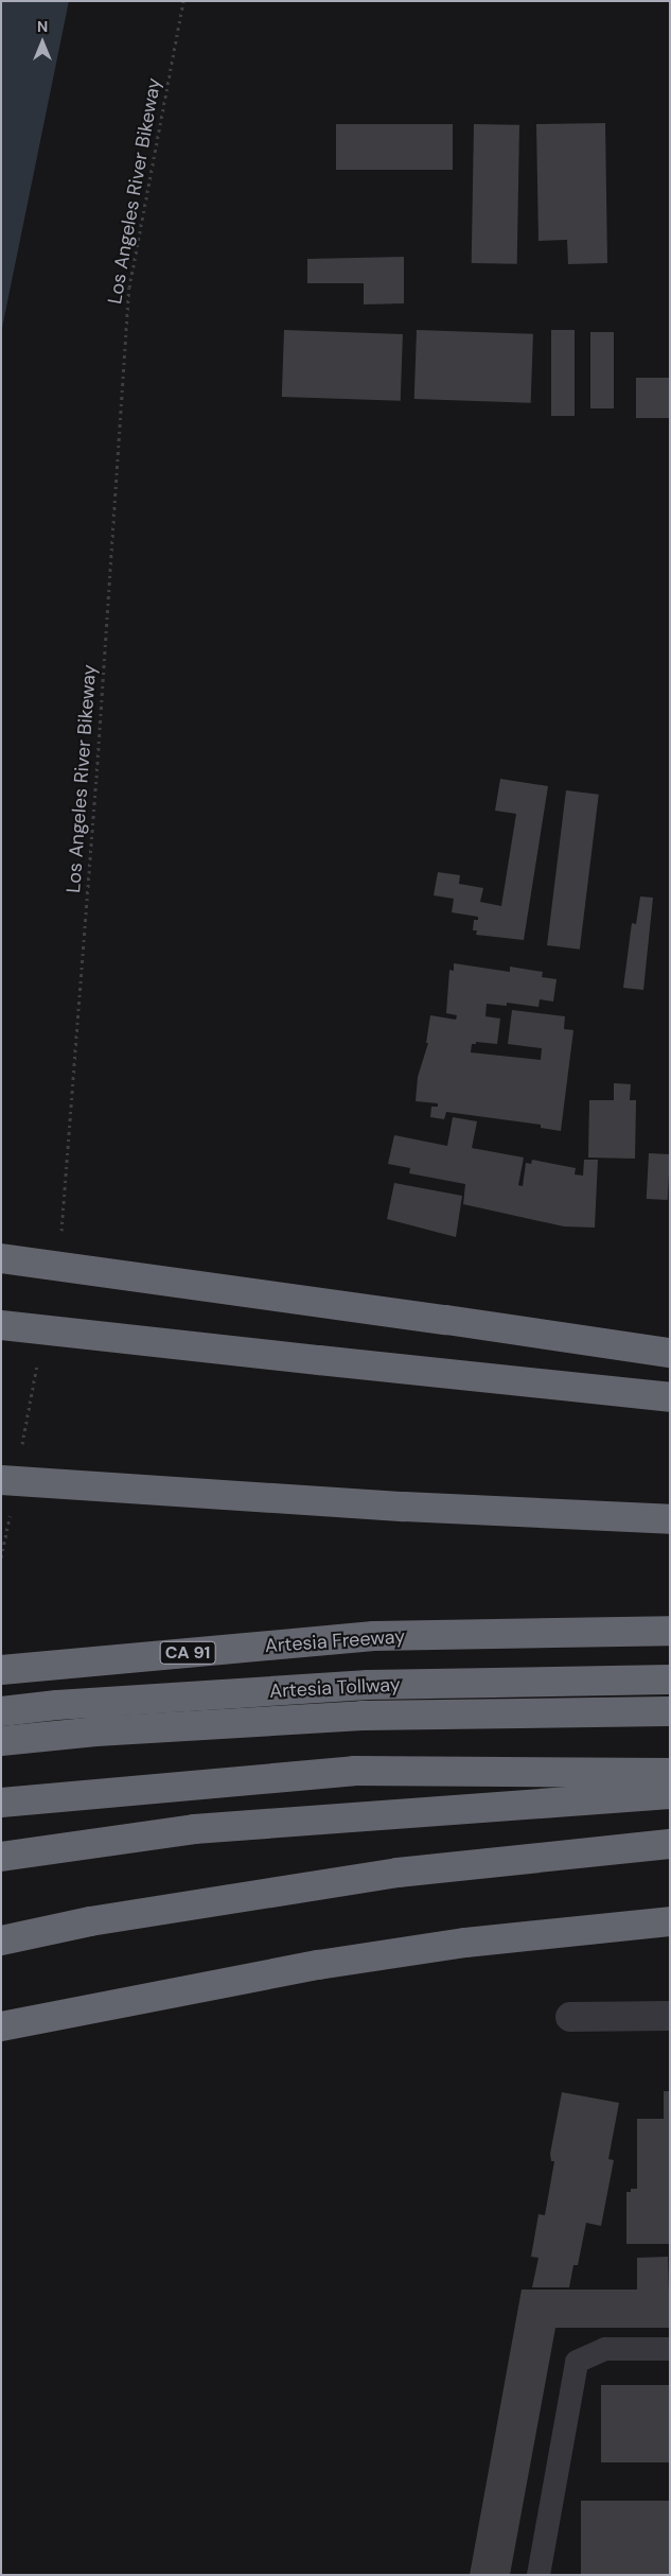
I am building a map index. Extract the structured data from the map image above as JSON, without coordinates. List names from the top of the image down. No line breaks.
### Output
{"streets":{"highway":["Artesia Freeway","CA 91","Artesia Tollway"],"path":["Los Angeles River Bikeway"]},"north":"top"}
